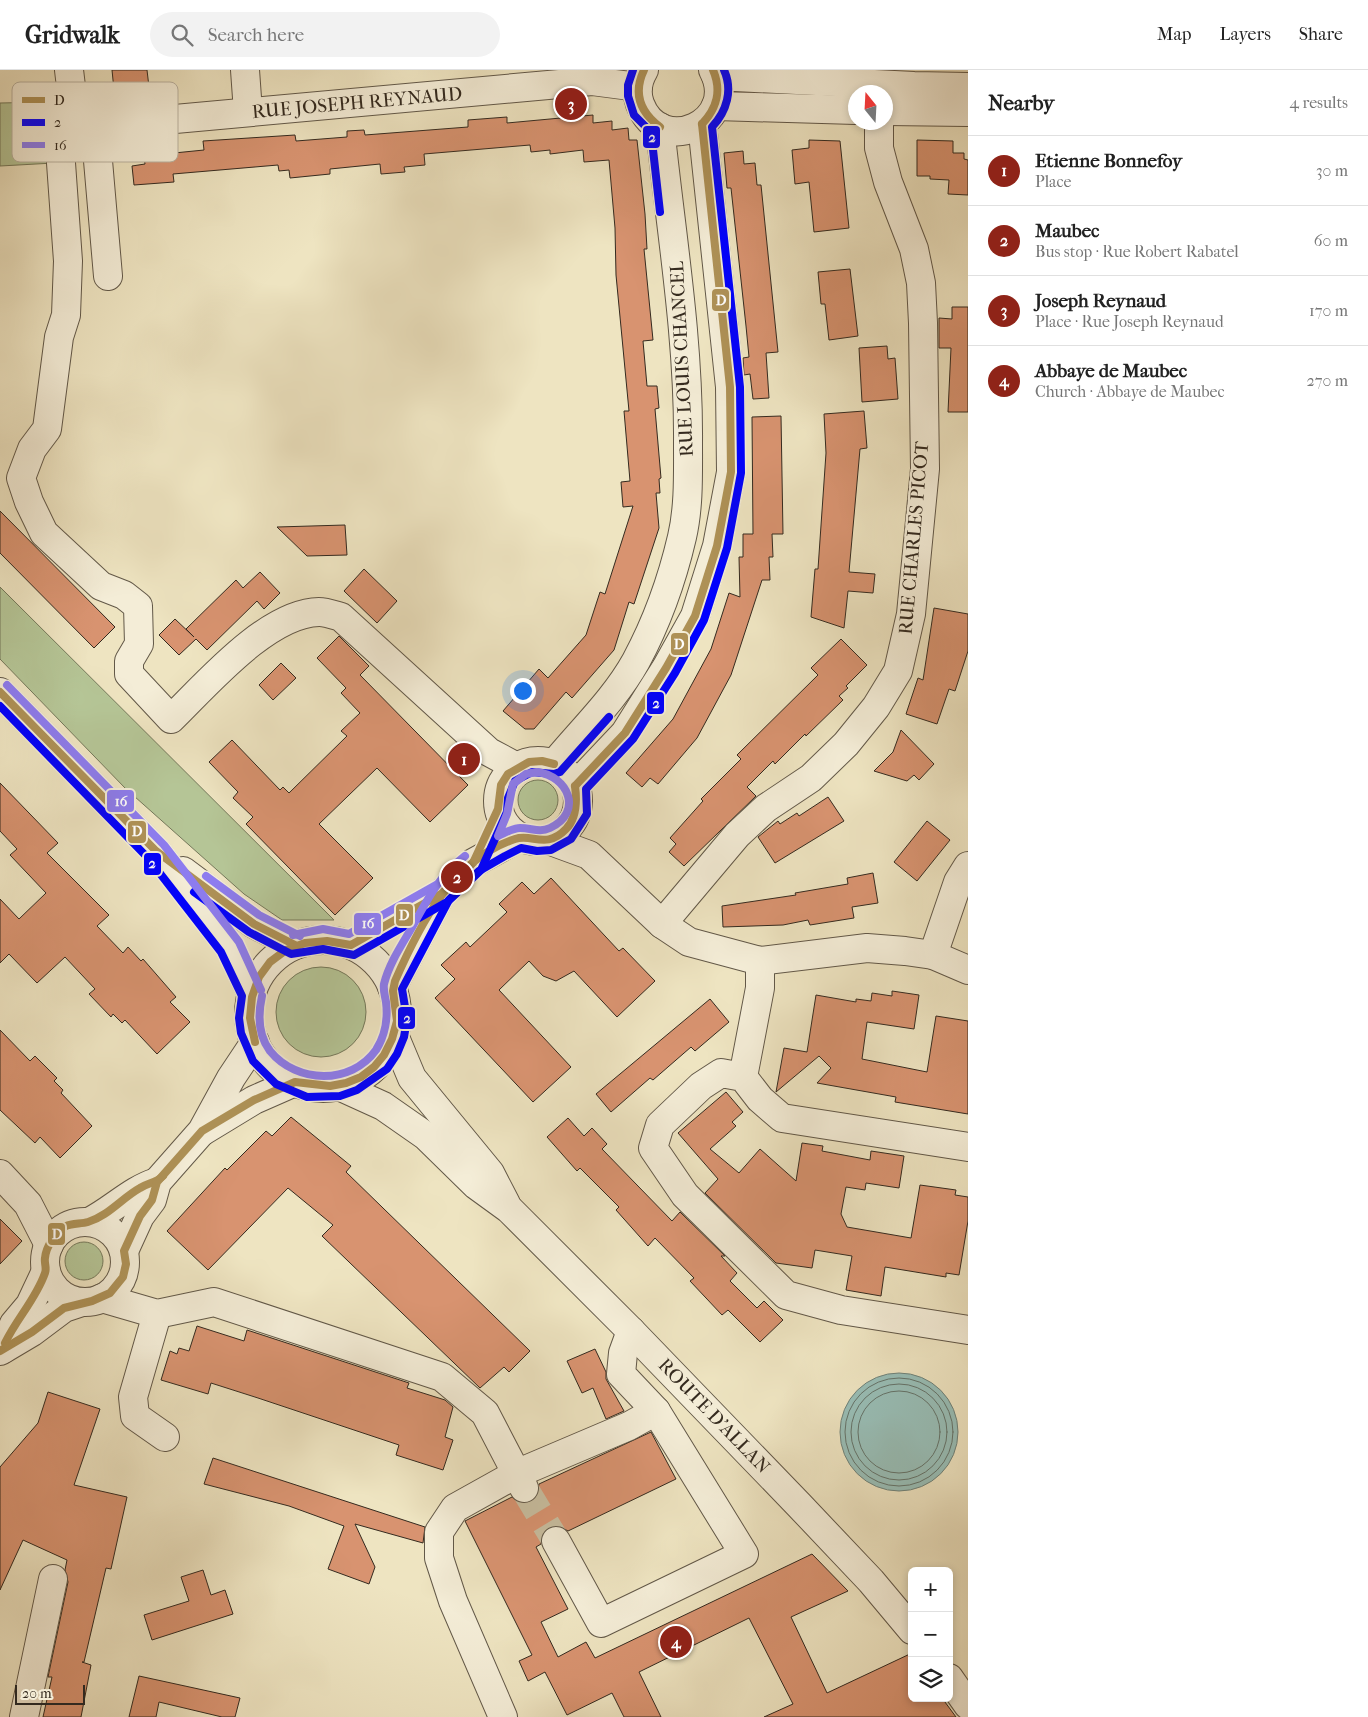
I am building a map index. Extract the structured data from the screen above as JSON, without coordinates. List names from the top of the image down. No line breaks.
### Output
{"streets":{"street":["RUE JOSEPH REYNAUD","RUE LOUIS CHANCEL","RUE CHARLES PICOT","ROUTE D'ALLAN"]},"lines":["transit line D","transit line 2","transit line 16"],"legend":["D","2","16"],"scale_bar":"20 m","north":"top","page":{"header":"Gridwalk","search":"Search here","nav":["Map","Layers","Share"],"heading":["Nearby","4 results"],"pins":["3","1","2","4"],"list":[{"mark":"1","name":"Etienne Bonnefoy","note":"Place","value":"30 m"},{"mark":"2","name":"Maubec","note":"Bus stop · Rue Robert Rabatel","value":"60 m"},{"mark":"3","name":"Joseph Reynaud","note":"Place · Rue Joseph Reynaud","value":"170 m"},{"mark":"4","name":"Abbaye de Maubec","note":"Church · Abbaye de Maubec","value":"270 m"}],"map_buttons":["+","−"],"scale":"20 m"}}
